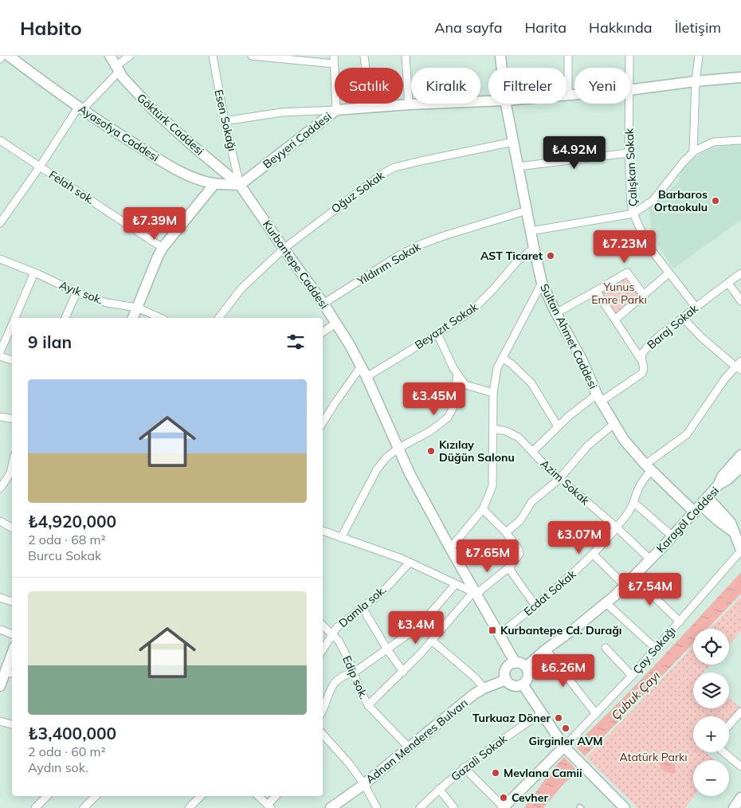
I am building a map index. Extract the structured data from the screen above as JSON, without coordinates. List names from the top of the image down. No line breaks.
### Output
{"streets":{"street":["Esen Sokağı","Göktürk Caddesi","Ayasofya Caddesi","Beyyeri Caddesi","Çalışkan Sokak","Felah sok.","Oğuz Sokak","Yıldırım Sokak","Kurbantepe Caddesi","Ayık sok.","Beyazıt Sokak","Baraj Sokak","Sultan Ahmet Caddesi","Azim Sokak","Karagöl Caddesi","Ecdat Sokak","Damla sok.","Çay Sokağı","Edip sok.","Adnan Menderes Bulvarı","Gazali Sokak"]},"crossings":[["Esen Sokağı","Göktürk Caddesi"],["Esen Sokağı","Ayasofya Caddesi"],["Esen Sokağı","Beyyeri Caddesi"],["Esen Sokağı","Kurbantepe Caddesi"],["Göktürk Caddesi","Ayasofya Caddesi"],["Göktürk Caddesi","Beyyeri Caddesi"],["Göktürk Caddesi","Kurbantepe Caddesi"],["Ayasofya Caddesi","Beyyeri Caddesi"],["Ayasofya Caddesi","Kurbantepe Caddesi"],["Beyyeri Caddesi","Kurbantepe Caddesi"],["Çalışkan Sokak","Baraj Sokak"],["Oğuz Sokak","Kurbantepe Caddesi"],["Oğuz Sokak","Sultan Ahmet Caddesi"],["Yıldırım Sokak","Kurbantepe Caddesi"],["Yıldırım Sokak","Sultan Ahmet Caddesi"],["Kurbantepe Caddesi","Beyazıt Sokak"],["Kurbantepe Caddesi","Karagöl Caddesi"],["Kurbantepe Caddesi","Ecdat Sokak"],["Kurbantepe Caddesi","Adnan Menderes Bulvarı"],["Beyazıt Sokak","Sultan Ahmet Caddesi"],["Baraj Sokak","Sultan Ahmet Caddesi"],["Sultan Ahmet Caddesi","Karagöl Caddesi"],["Sultan Ahmet Caddesi","Ecdat Sokak"],["Azim Sokak","Karagöl Caddesi"],["Azim Sokak","Ecdat Sokak"],["Karagöl Caddesi","Adnan Menderes Bulvarı"],["Damla sok.","Edip sok."],["Edip sok.","Adnan Menderes Bulvarı"]],"water":["Çubuk Çayı"],"parks":["Yunus Emre Parkı","Atatürk Parkı"],"places":{"other":["Barbaros Ortaokulu","AST Ticaret","Kızılay Düğün Salonu","Turkuaz Döner","Girginler AVM","Mevlana Camii","Cevher"],"transit":["Kurbantepe Cd. Durağı"]},"page":{"header":"Habito","nav":["Ana sayfa","Harita","Hakkında","İletişim"],"chip":["Satılık","Kiralık","Filtreler","Yeni"],"price":["₺4.92M","₺7.39M","₺7.23M","₺3.45M","₺3.07M","₺7.65M","₺7.54M","₺3.4M","₺6.26M"],"heading":"9 ilan","list":[{"name":"₺4,920,000","note":"2 oda · 68 m² · Burcu Sokak"},{"name":"₺3,400,000","note":"2 oda · 60 m² · Aydın sok."}],"map_buttons":["+","−"]}}
